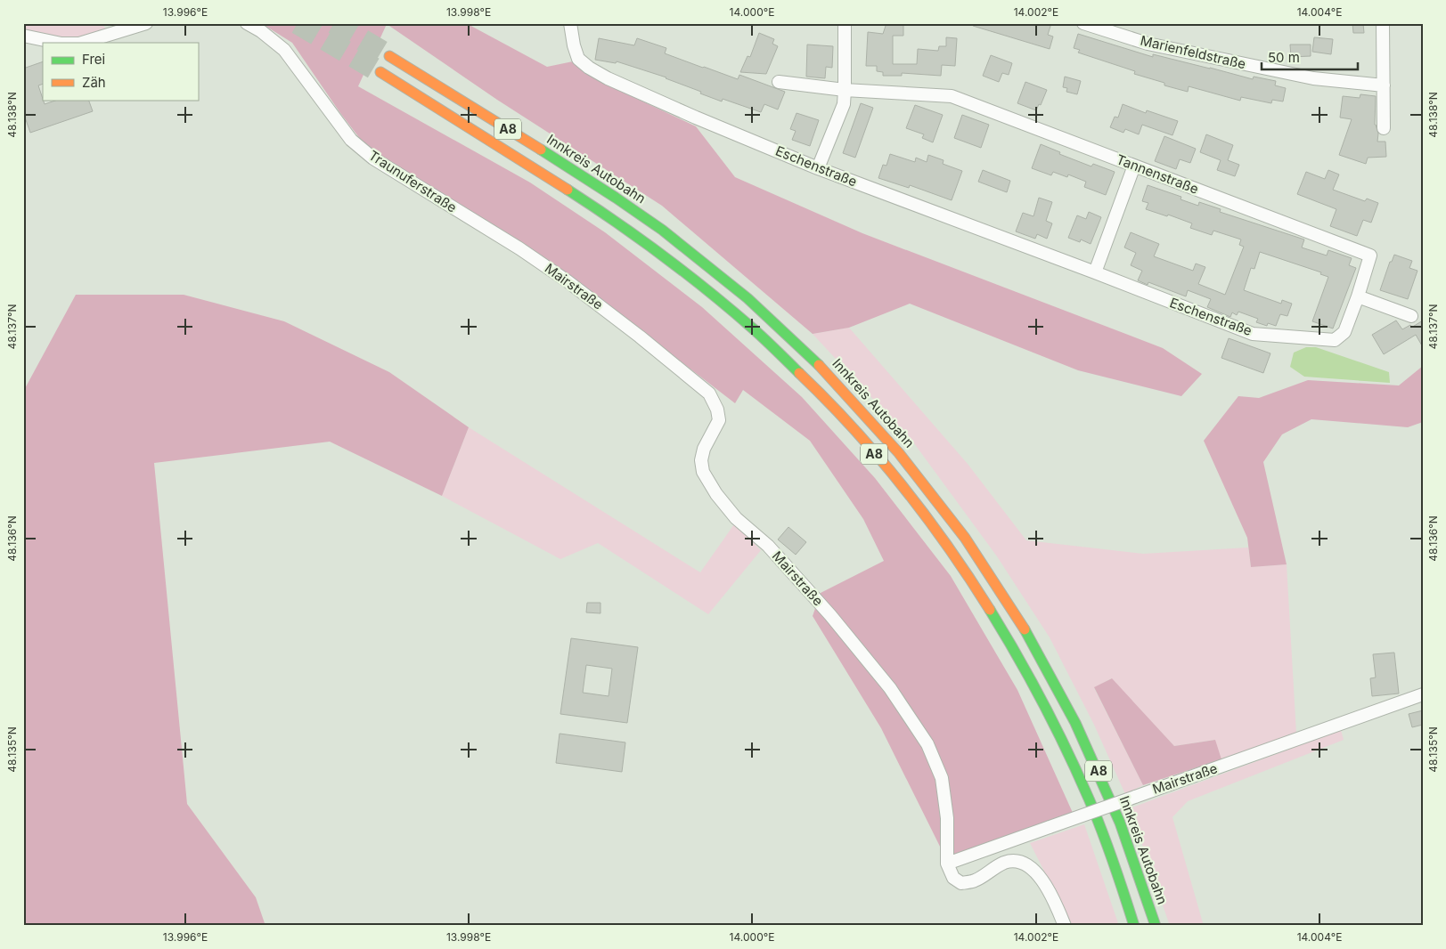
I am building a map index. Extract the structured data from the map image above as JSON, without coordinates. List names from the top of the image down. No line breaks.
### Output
{"streets":{"highway":["A8","Innkreis Autobahn"],"street":["Marienfeldstraße","Eschenstraße","Tannenstraße","Traunuferstraße","Mairstraße"]},"crossings":[["Eschenstraße","Tannenstraße"],["Traunuferstraße","Mairstraße"]],"legend":["Frei","Zäh"],"scale_bar":"50 m","coordinates":["13.996°E","13.998°E","14.000°E","14.002°E","14.004°E","48.138°N","48.137°N","48.136°N","48.135°N"]}
